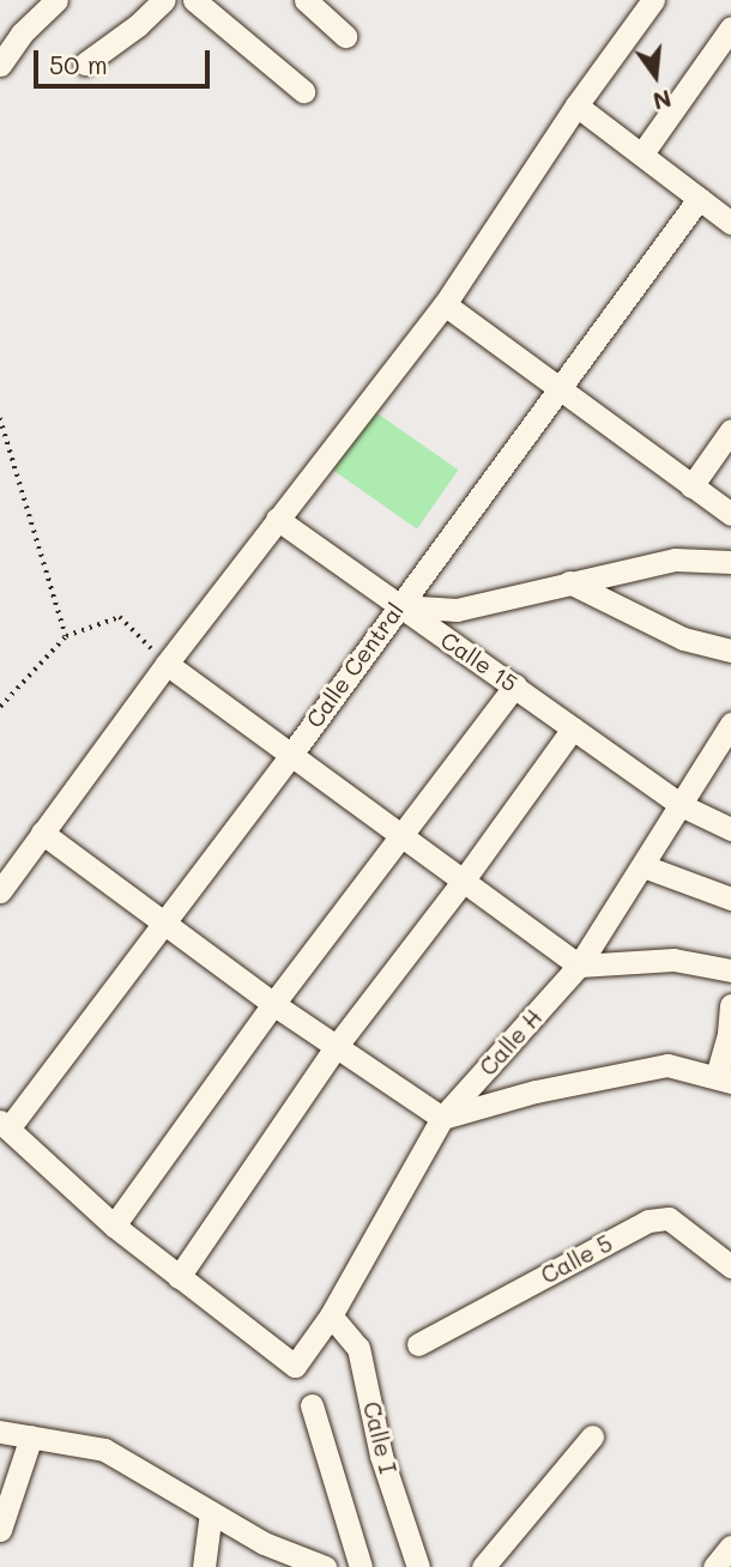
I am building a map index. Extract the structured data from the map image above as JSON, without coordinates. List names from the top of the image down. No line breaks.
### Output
{"streets":{"street":["Calle 15","Calle Central","Calle H","Calle 5","Calle I"]},"crossings":[["Calle 15","Calle Central"],["Calle 15","Calle H"],["Calle H","Calle I"]],"scale_bar":"50 m","north":"bottom"}
